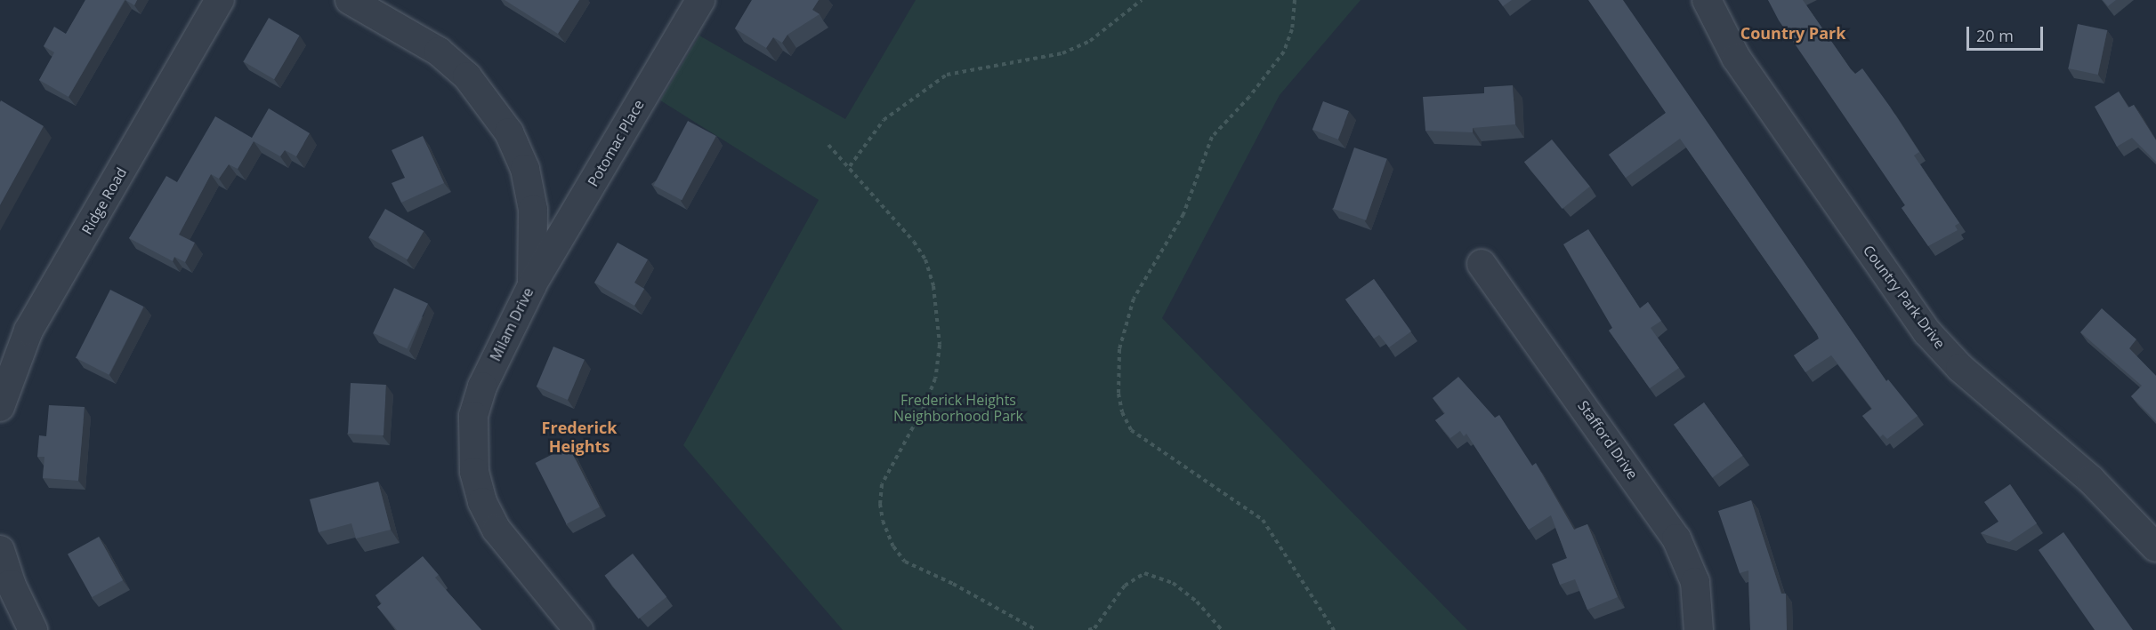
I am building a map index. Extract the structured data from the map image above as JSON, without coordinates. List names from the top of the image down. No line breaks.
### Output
{"streets":{"street":["Potomac Place","Ridge Road","Country Park Drive","Milam Drive","Stafford Drive"]},"crossings":[["Potomac Place","Milam Drive"]],"districts":["Country Park","Frederick Heights"],"parks":["Frederick Heights Neighborhood Park"],"scale_bar":"20 m"}
